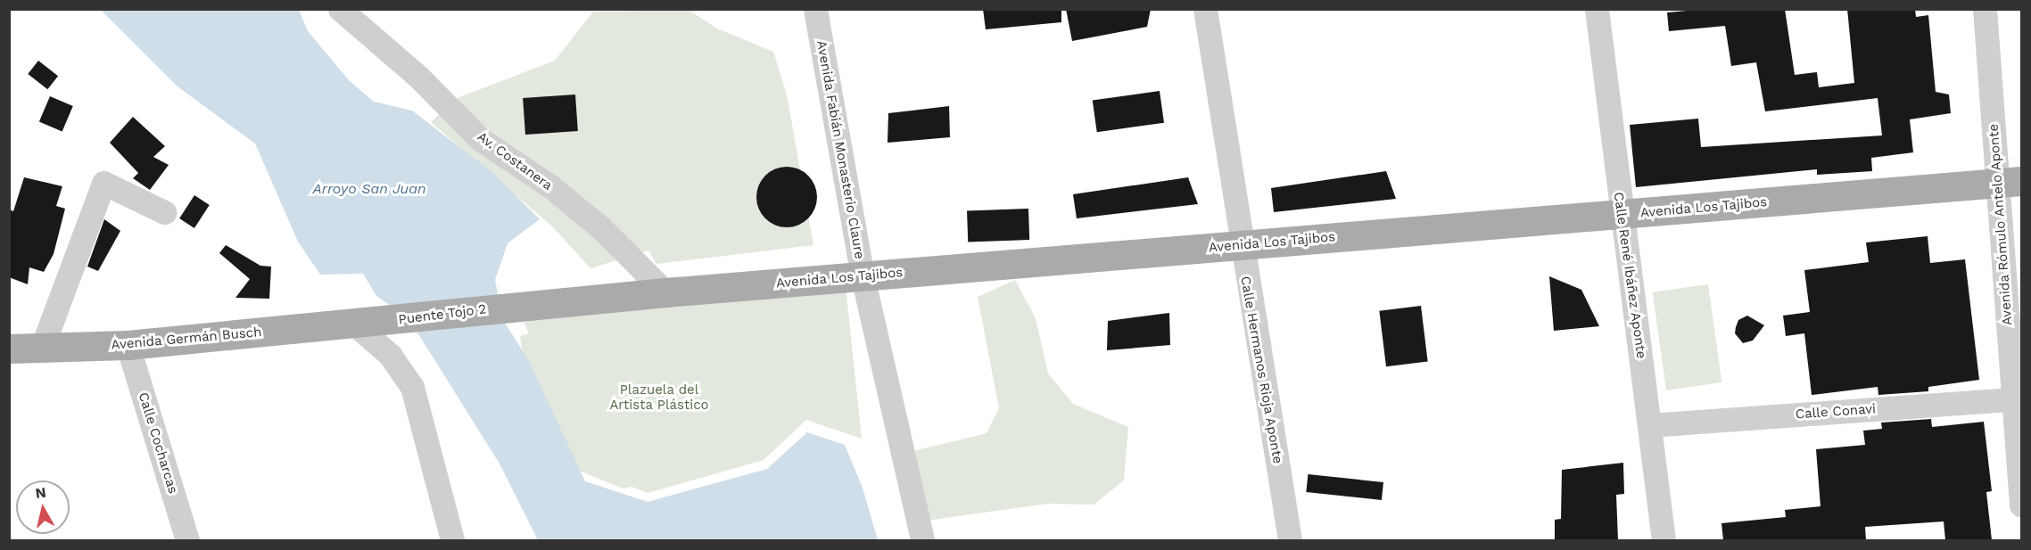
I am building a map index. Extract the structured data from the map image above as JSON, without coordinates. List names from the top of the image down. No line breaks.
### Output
{"streets":{"main road":["Avenida Los Tajibos","Puente Tojo 2","Avenida Germán Busch"],"street":["Avenida Fabián Monasterio Claure","Av. Costanera","Avenida Rómulo Antelo Aponte","Calle René Ibáñez Aponte","Calle Hermanos Rioja Aponte","Calle Conavi","Calle Cocharcas"]},"crossings":[["Avenida Fabián Monasterio Claure","Avenida Los Tajibos"],["Av. Costanera","Avenida Los Tajibos"],["Avenida Los Tajibos","Avenida Rómulo Antelo Aponte"],["Avenida Los Tajibos","Calle René Ibáñez Aponte"],["Avenida Los Tajibos","Puente Tojo 2"],["Avenida Los Tajibos","Calle Hermanos Rioja Aponte"],["Avenida Rómulo Antelo Aponte","Calle Conavi"],["Calle René Ibáñez Aponte","Calle Conavi"],["Puente Tojo 2","Avenida Germán Busch"],["Avenida Germán Busch","Calle Cocharcas"]],"water":["Arroyo San Juan"],"parks":["Plazuela del Artista Plástico"],"north":"top"}
